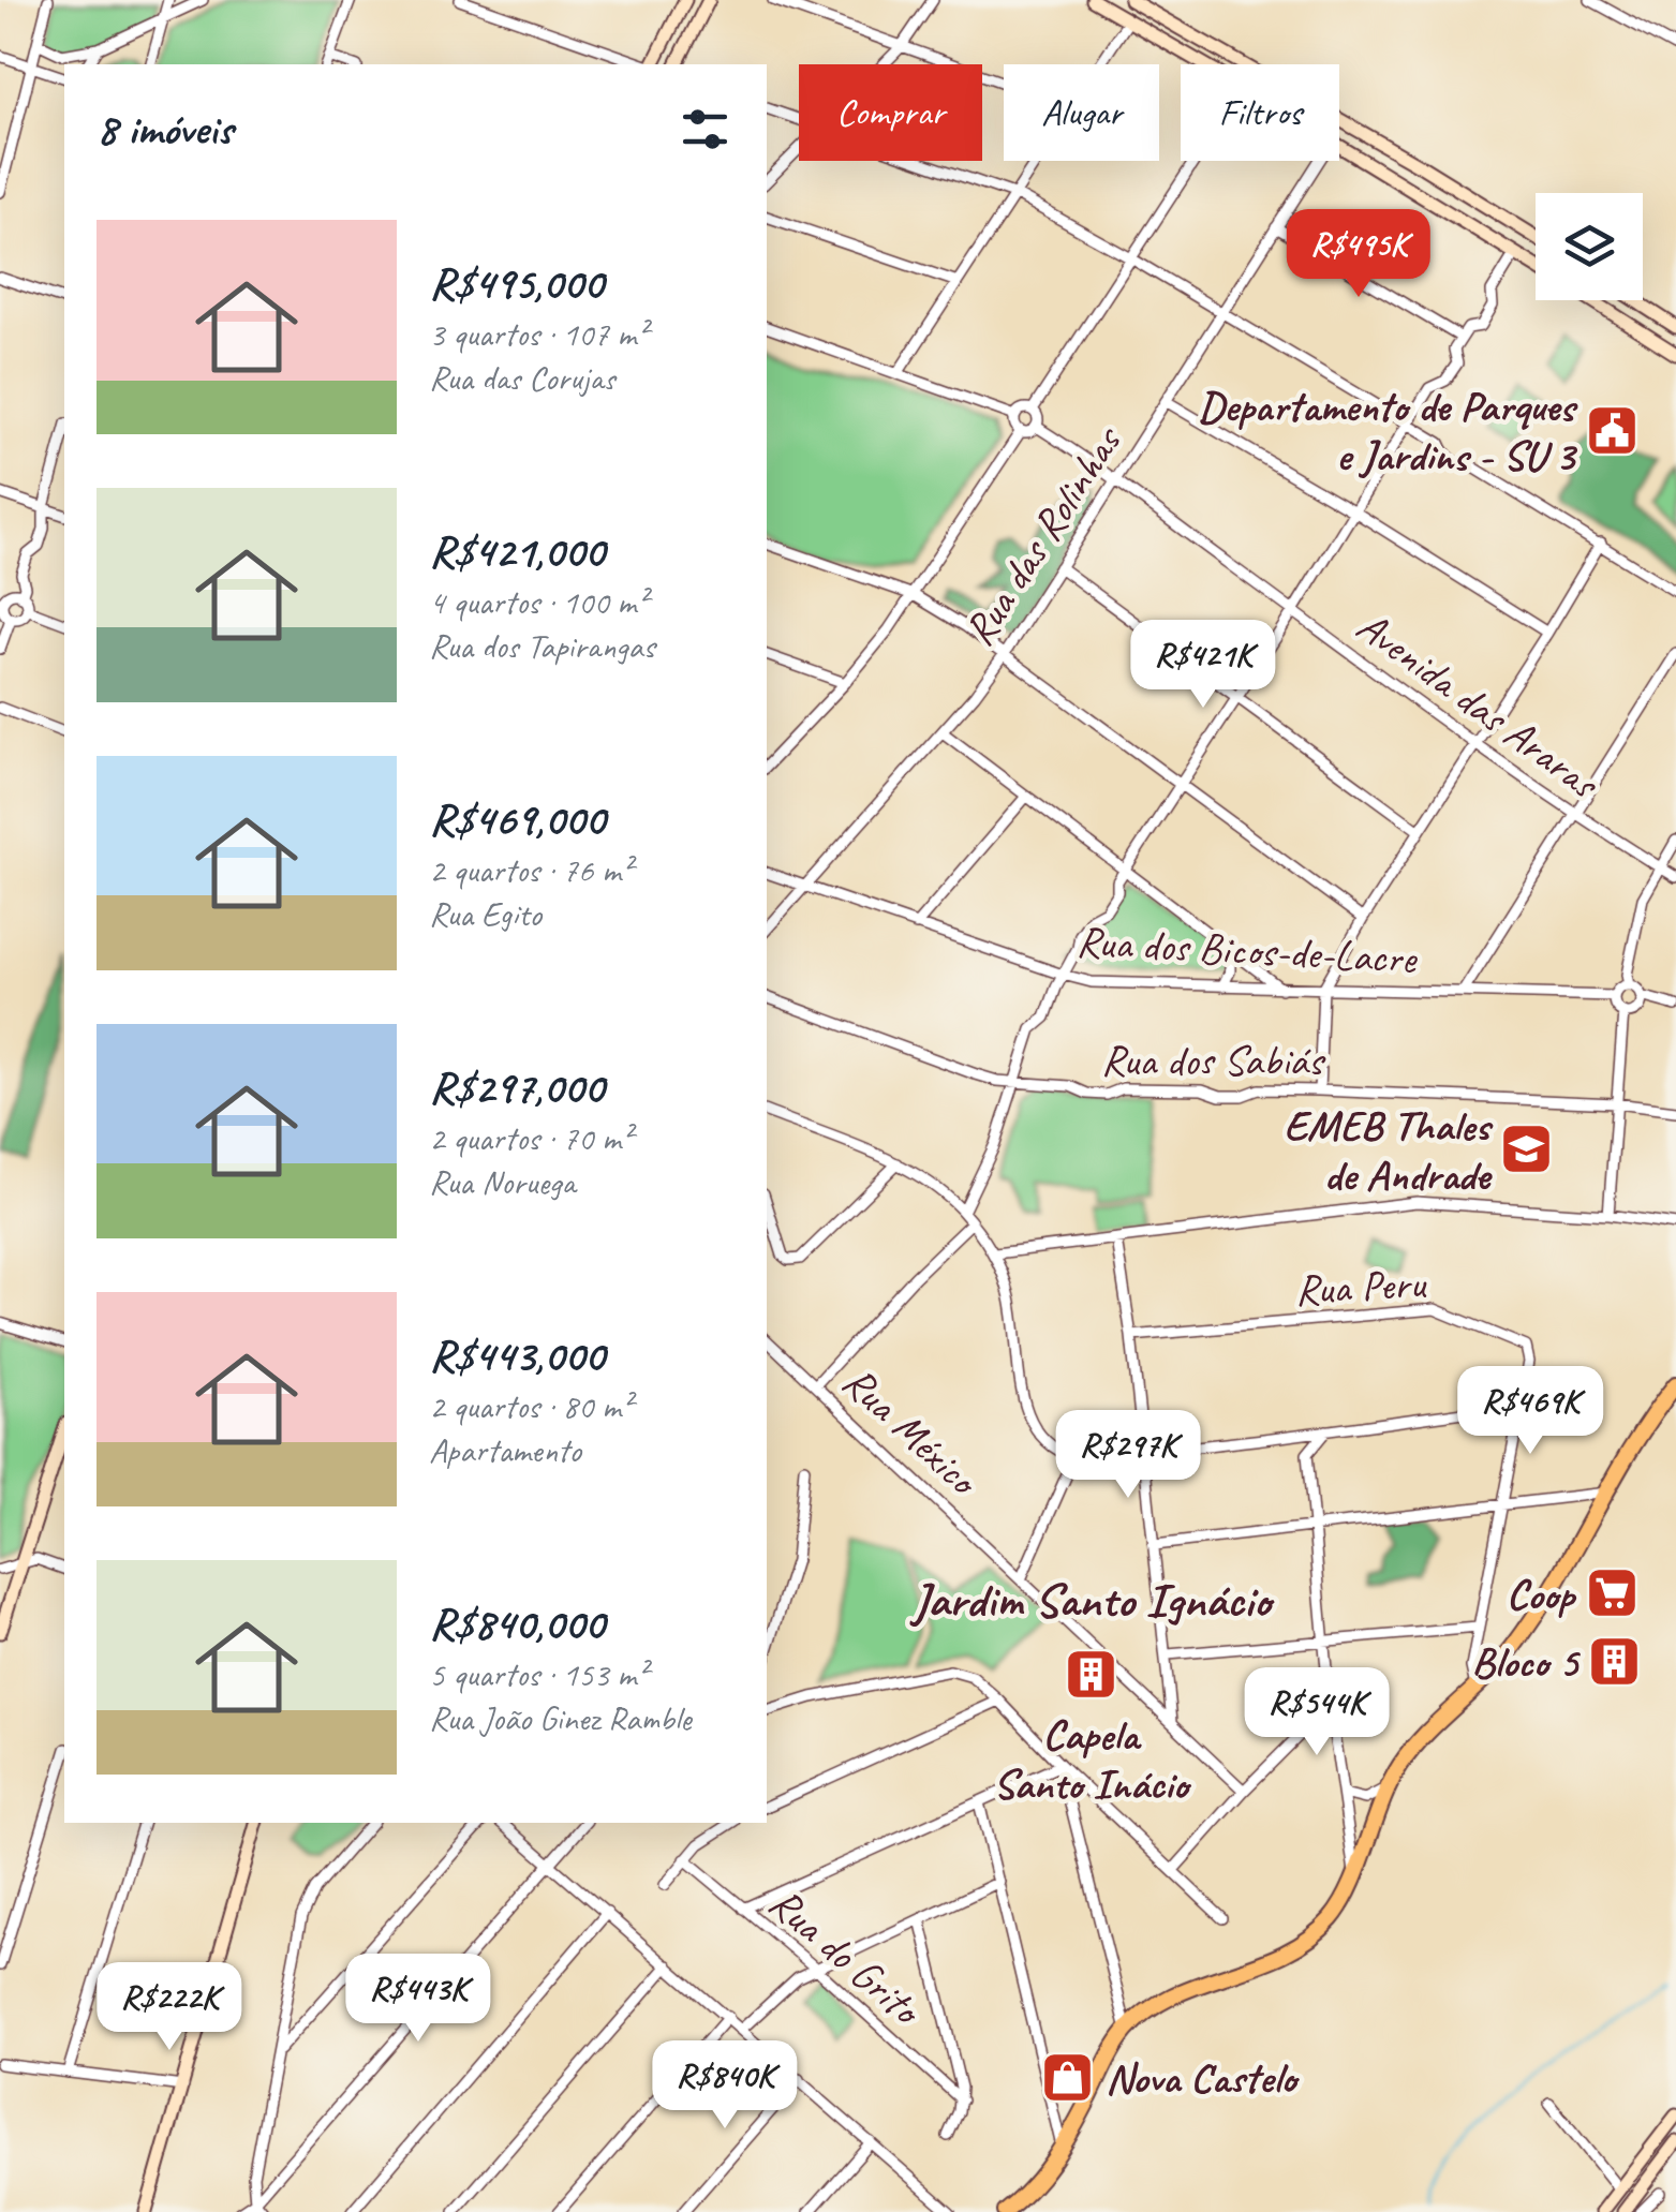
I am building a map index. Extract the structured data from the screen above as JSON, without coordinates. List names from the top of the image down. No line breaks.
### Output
{"streets":{"street":["Rua das Rolinhas","Avenida das Araras","Rua dos Bicos-de-Lacre","Rua dos Sabiás","Rua Peru","Rua México","Rua do Grito"]},"crossings":[["Rua das Rolinhas","Avenida das Araras"],["Rua das Rolinhas","Rua dos Bicos-de-Lacre"]],"districts":["Jardim Santo Ignácio"],"places":{"public building":["Departamento de Parques e Jardins - SU 3"],"school or university":["EMEB Thales de Andrade"],"supermarket":["Coop"],"building":["Bloco 5","Capela Santo Inácio"],"shop":["Nova Castelo"]},"page":{"chip":["Comprar","Alugar","Filtros"],"heading":"8 imóveis","list":[{"name":"R$495,000","note":"3 quartos · 107 m² · Rua das Corujas"},{"name":"R$421,000","note":"4 quartos · 100 m² · Rua dos Tapirangas"},{"name":"R$469,000","note":"2 quartos · 76 m² · Rua Egito"},{"name":"R$297,000","note":"2 quartos · 70 m² · Rua Noruega"},{"name":"R$443,000","note":"2 quartos · 80 m² · Apartamento"},{"name":"R$840,000","note":"5 quartos · 153 m² · Rua João Ginez Ramble"}],"price":["R$495K","R$421K","R$469K","R$297K","R$544K","R$443K","R$222K","R$840K"]}}
